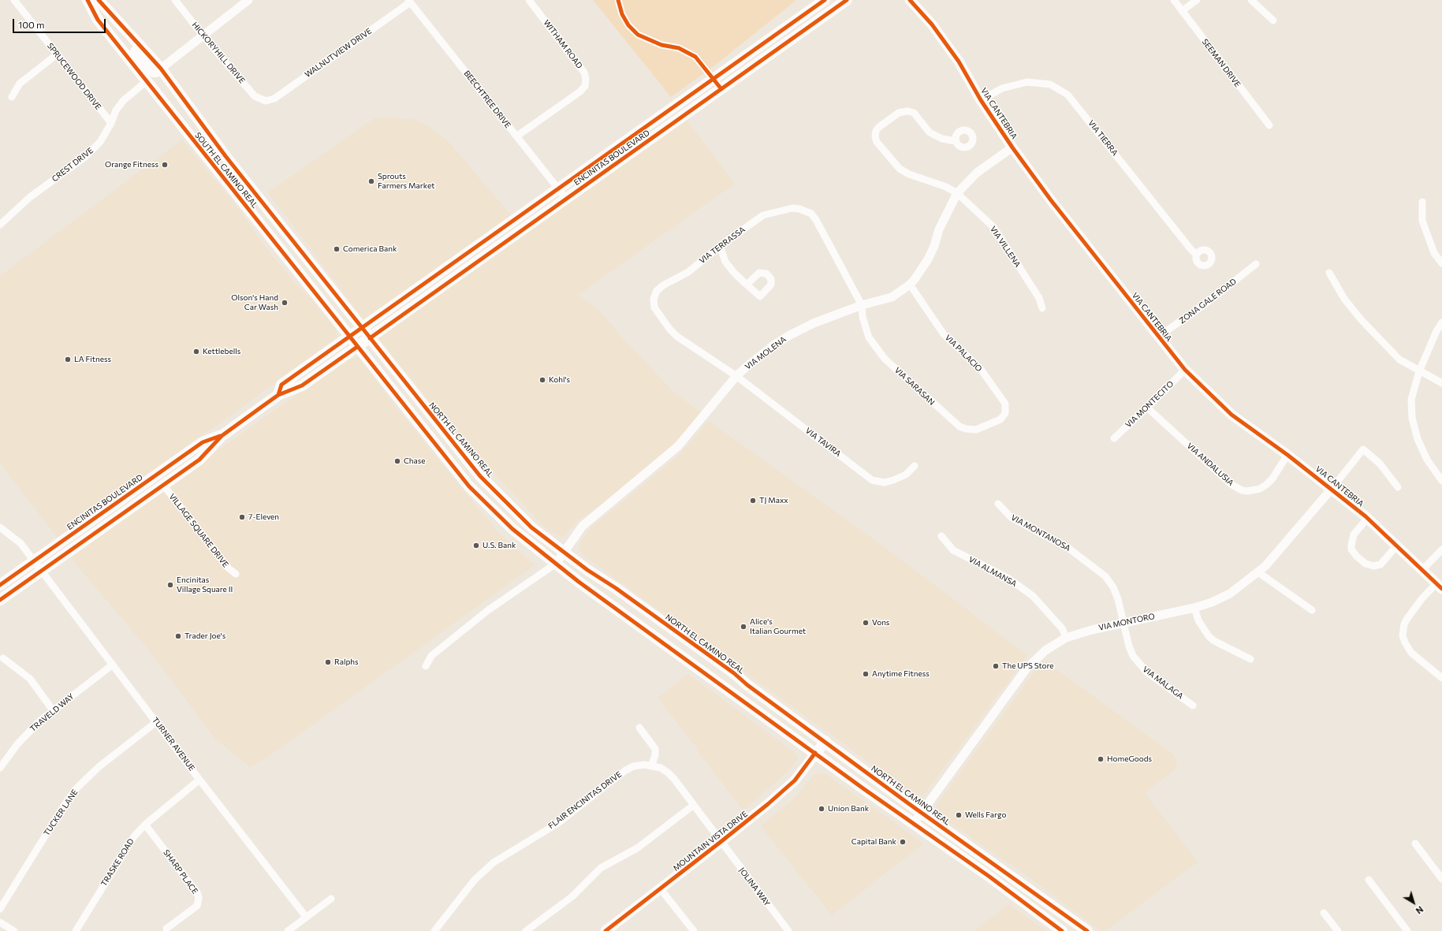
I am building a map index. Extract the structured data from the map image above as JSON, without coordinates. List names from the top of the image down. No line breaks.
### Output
{"streets":{"main road":["VIA CANTEBRIA","ENCINITAS BOULEVARD","SOUTH EL CAMINO REAL","NORTH EL CAMINO REAL","MOUNTAIN VISTA DRIVE"],"street":["WITHAM ROAD","HICKORYHILL DRIVE","WALNUTVIEW DRIVE","SEEMAN DRIVE","SPRUCEWOOD DRIVE","BEECHTREE DRIVE","VIA TIERRA","CREST DRIVE","VIA TERRASSA","VIA VILLENA","ZONA GALE ROAD","VIA MOLENA","VIA PALACIO","VIA SARASAN","VIA MONTECITO","VIA TAVIRA","VIA ANDALUSIA","VILLAGE SQUARE DRIVE","VIA MONTANOSA","VIA ALMANSA","VIA MONTORO","VIA MALAGA","TRAVELD WAY","TURNER AVENUE","FLAIR ENCINITAS DRIVE","TUCKER LANE","TRASKE ROAD","SHARP PLACE","JOLINA WAY"]},"crossings":[["WITHAM ROAD","BEECHTREE DRIVE"],["HICKORYHILL DRIVE","WALNUTVIEW DRIVE"],["WALNUTVIEW DRIVE","BEECHTREE DRIVE"],["SPRUCEWOOD DRIVE","CREST DRIVE"],["BEECHTREE DRIVE","ENCINITAS BOULEVARD"],["VIA CANTEBRIA","VIA TIERRA"],["VIA CANTEBRIA","ZONA GALE ROAD"],["VIA CANTEBRIA","VIA MOLENA"],["VIA CANTEBRIA","VIA MONTECITO"],["VIA CANTEBRIA","VIA ANDALUSIA"],["VIA CANTEBRIA","VIA MONTORO"],["ENCINITAS BOULEVARD","SOUTH EL CAMINO REAL"],["ENCINITAS BOULEVARD","NORTH EL CAMINO REAL"],["ENCINITAS BOULEVARD","VILLAGE SQUARE DRIVE"],["ENCINITAS BOULEVARD","TURNER AVENUE"],["CREST DRIVE","SOUTH EL CAMINO REAL"],["SOUTH EL CAMINO REAL","NORTH EL CAMINO REAL"],["VIA TERRASSA","VIA MOLENA"],["VIA TERRASSA","VIA SARASAN"],["VIA TERRASSA","VIA TAVIRA"],["VIA VILLENA","VIA MOLENA"],["VIA MOLENA","VIA PALACIO"],["VIA MOLENA","VIA SARASAN"],["VIA MOLENA","NORTH EL CAMINO REAL"],["VIA MOLENA","VIA TAVIRA"],["VIA PALACIO","VIA SARASAN"],["VIA MONTECITO","VIA ANDALUSIA"],["NORTH EL CAMINO REAL","VIA MONTORO"],["NORTH EL CAMINO REAL","MOUNTAIN VISTA DRIVE"],["VIA MONTANOSA","VIA MONTORO"],["VIA MONTANOSA","VIA MALAGA"],["VIA ALMANSA","VIA MONTORO"],["VIA MONTORO","VIA MALAGA"],["TRAVELD WAY","TURNER AVENUE"],["TURNER AVENUE","TUCKER LANE"],["TURNER AVENUE","TRASKE ROAD"],["FLAIR ENCINITAS DRIVE","MOUNTAIN VISTA DRIVE"],["FLAIR ENCINITAS DRIVE","JOLINA WAY"],["MOUNTAIN VISTA DRIVE","JOLINA WAY"],["TRASKE ROAD","SHARP PLACE"]],"places":["Orange Fitness","Sprouts Farmers Market","Comerica Bank","Olson's Hand Car Wash","Kettlebells","LA Fitness","Kohl's","Chase","TJ Maxx","7-Eleven","U.S. Bank","Encinitas Village Square II","Vons","Alice's Italian Gourmet","Trader Joe's","Ralphs","The UPS Store","Anytime Fitness","HomeGoods","Union Bank","Wells Fargo","Capital Bank"],"scale_bar":"100 m","north":"bottom right"}
